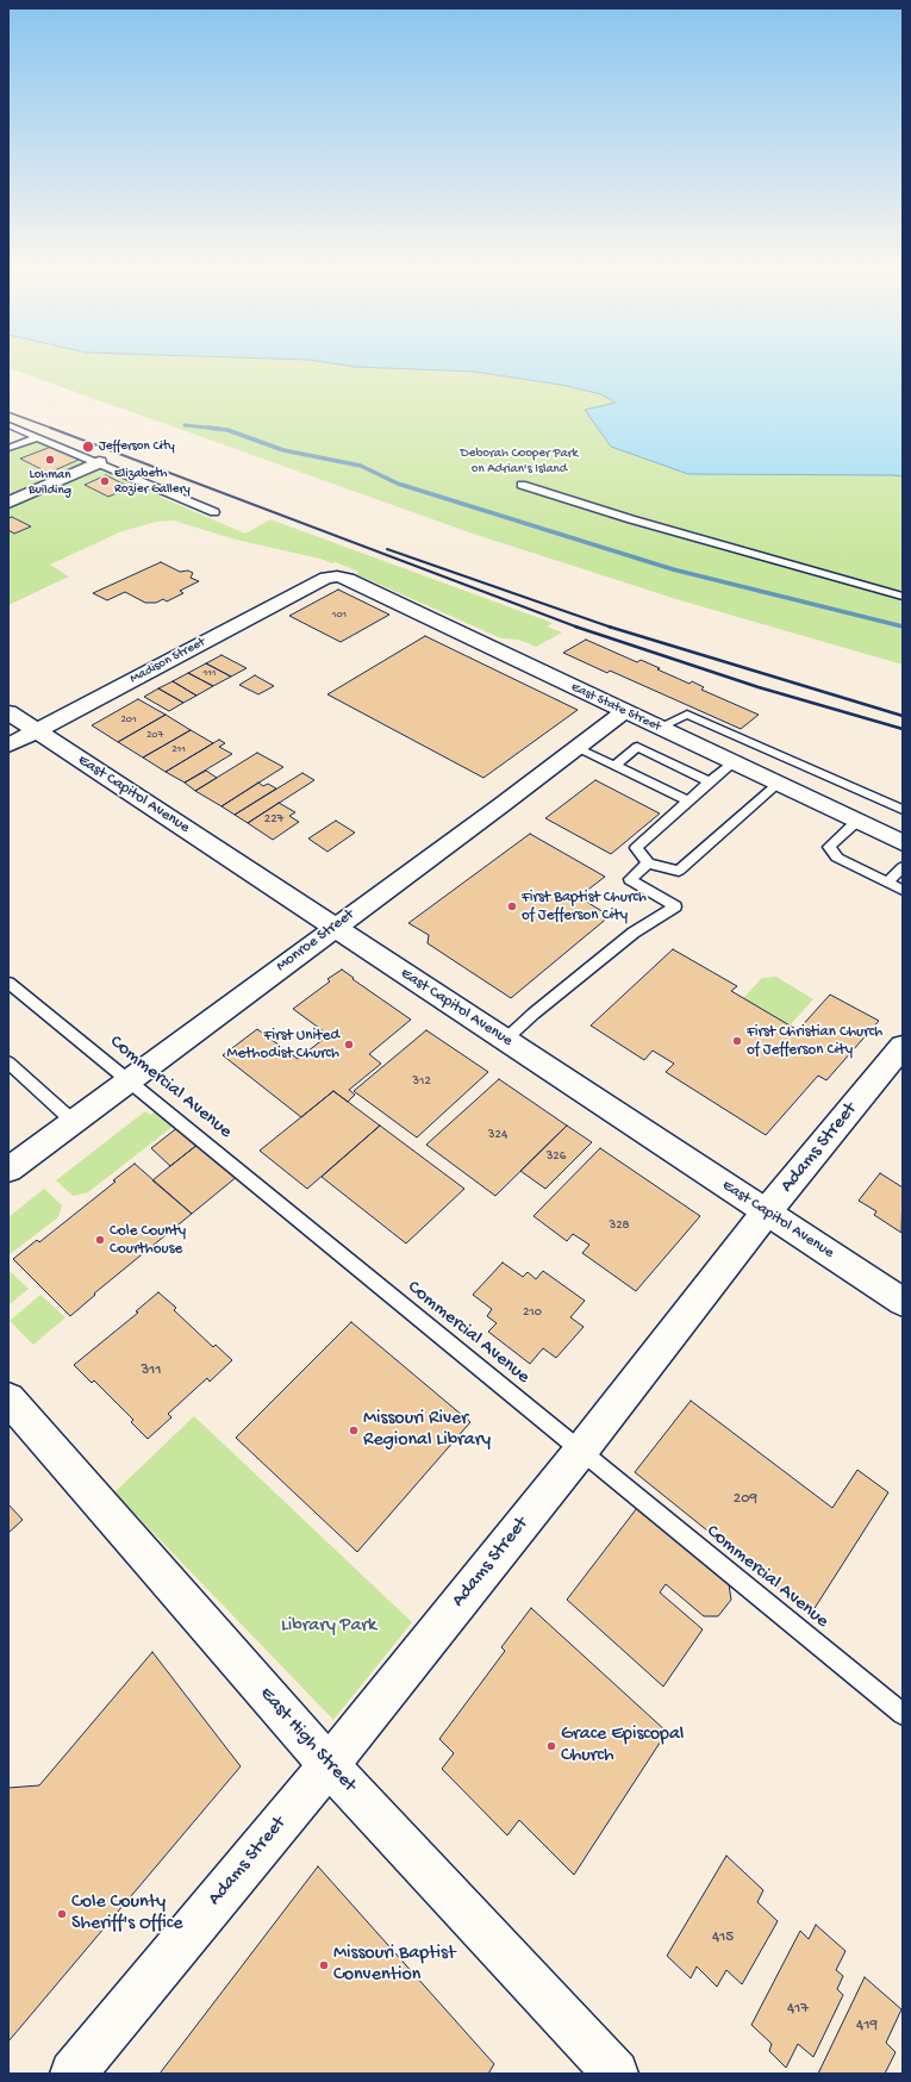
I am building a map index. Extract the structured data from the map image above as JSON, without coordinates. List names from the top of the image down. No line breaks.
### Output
{"streets":{"street":["Madison Street","East State Street","East Capitol Avenue","Monroe Street","Adams Street","East High Street"],"lane":["Commercial Avenue"]},"crossings":[["Madison Street","East State Street"],["Madison Street","East Capitol Avenue"],["East State Street","Monroe Street"],["East Capitol Avenue","Monroe Street"],["East Capitol Avenue","Adams Street"],["Monroe Street","Commercial Avenue"],["Commercial Avenue","Adams Street"],["Adams Street","East High Street"]],"parks":["Deborah Cooper Park on Adrian's Island","Library Park"],"places":["Jefferson City","Lohman Building","Elizabeth Rozier Gallery","First Baptist Church of Jefferson City","First Christian Church of Jefferson City","First United Methodist Church","Cole County Courthouse","Missouri River Regional Library","Grace Episcopal Church","Cole County Sheriff's Office","Missouri Baptist Convention"],"house_numbers":["101","111","201","207","211","227","312","324","326","328","210","311","209","415","417","419"]}
